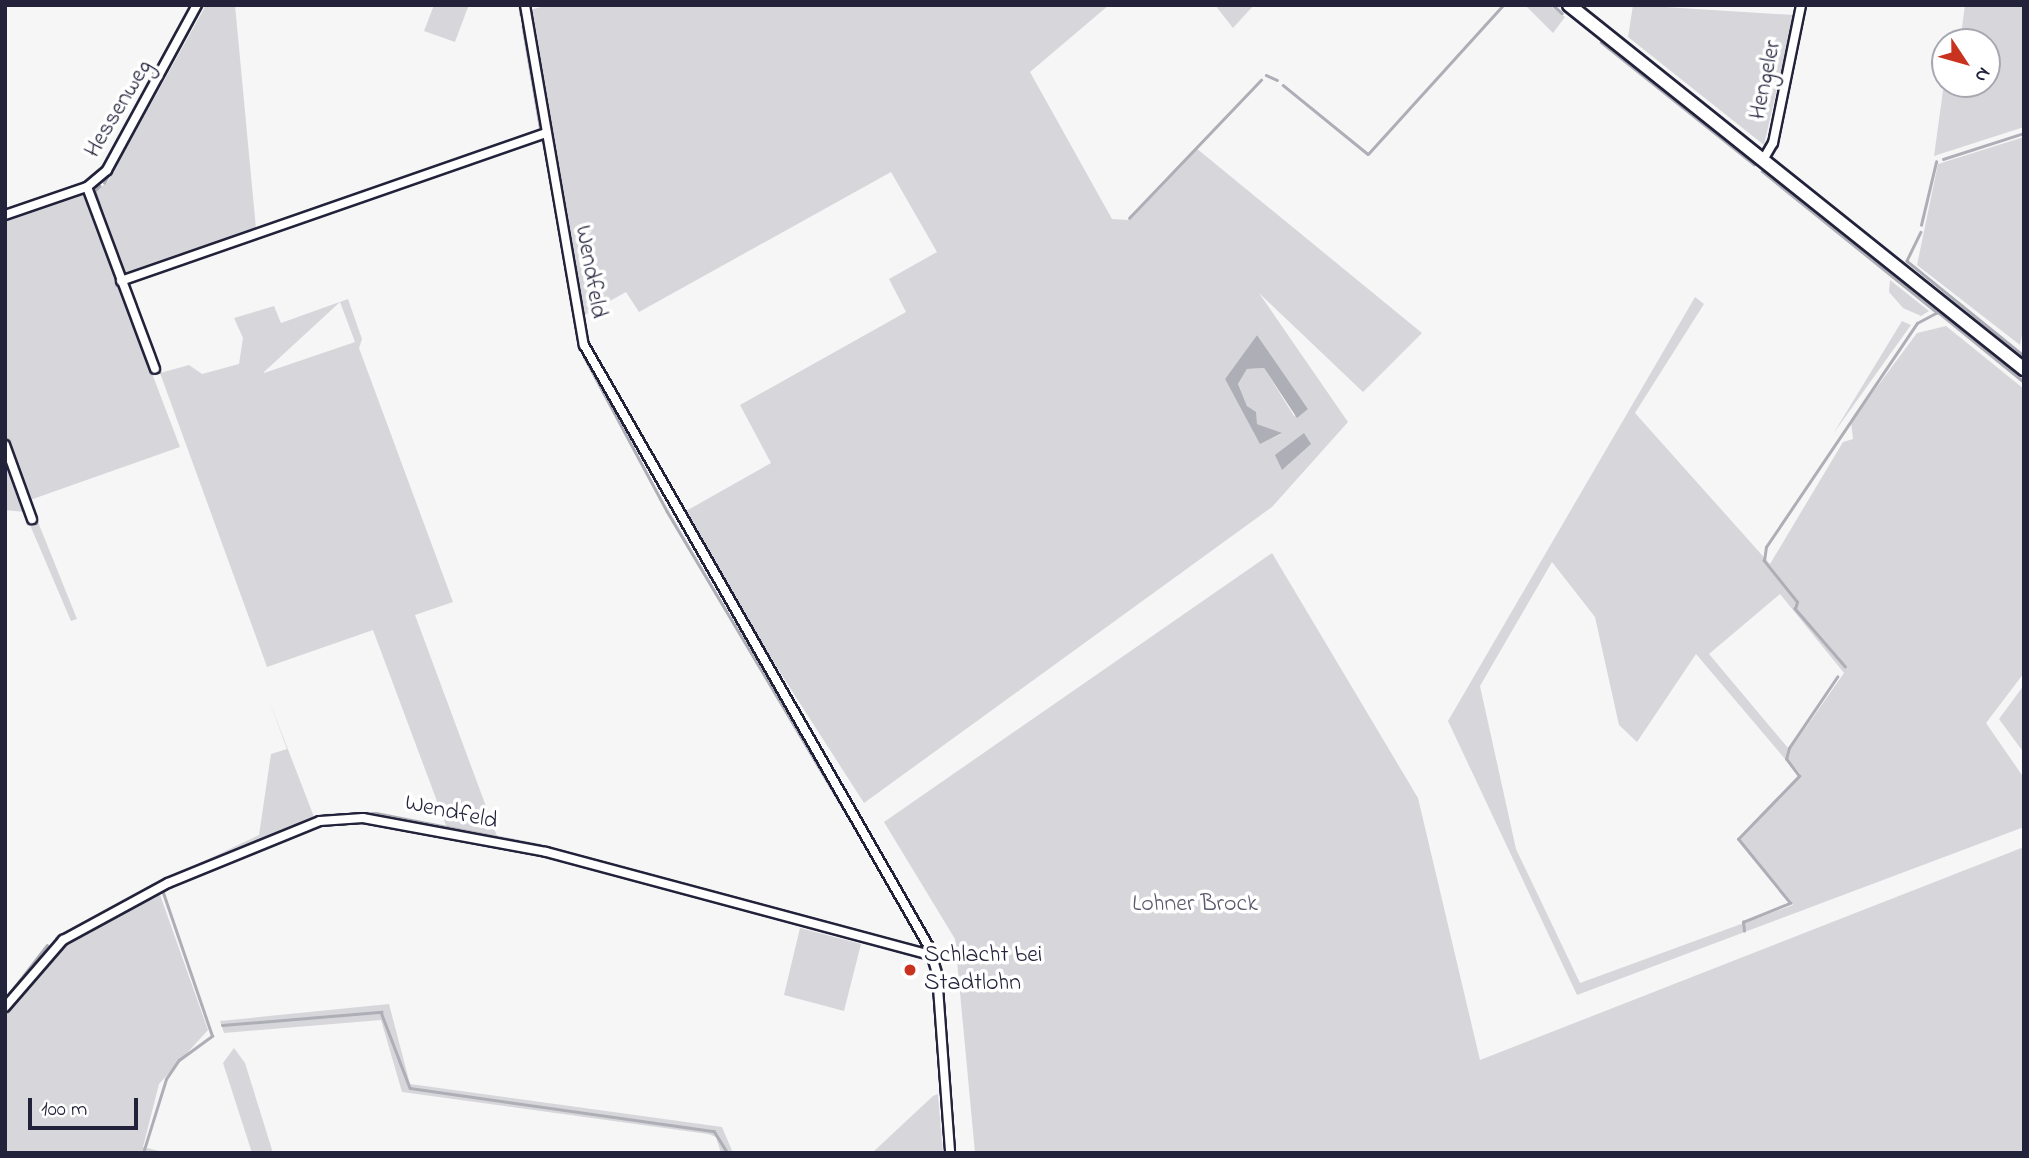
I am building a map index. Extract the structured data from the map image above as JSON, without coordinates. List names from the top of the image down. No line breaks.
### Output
{"streets":{"street":["Hengeler","Hessenweg","Wendfeld"]},"parks":["Lohner Brock"],"places":["Schlacht bei Stadtlohn"],"scale_bar":"100 m","north":"bottom right"}
